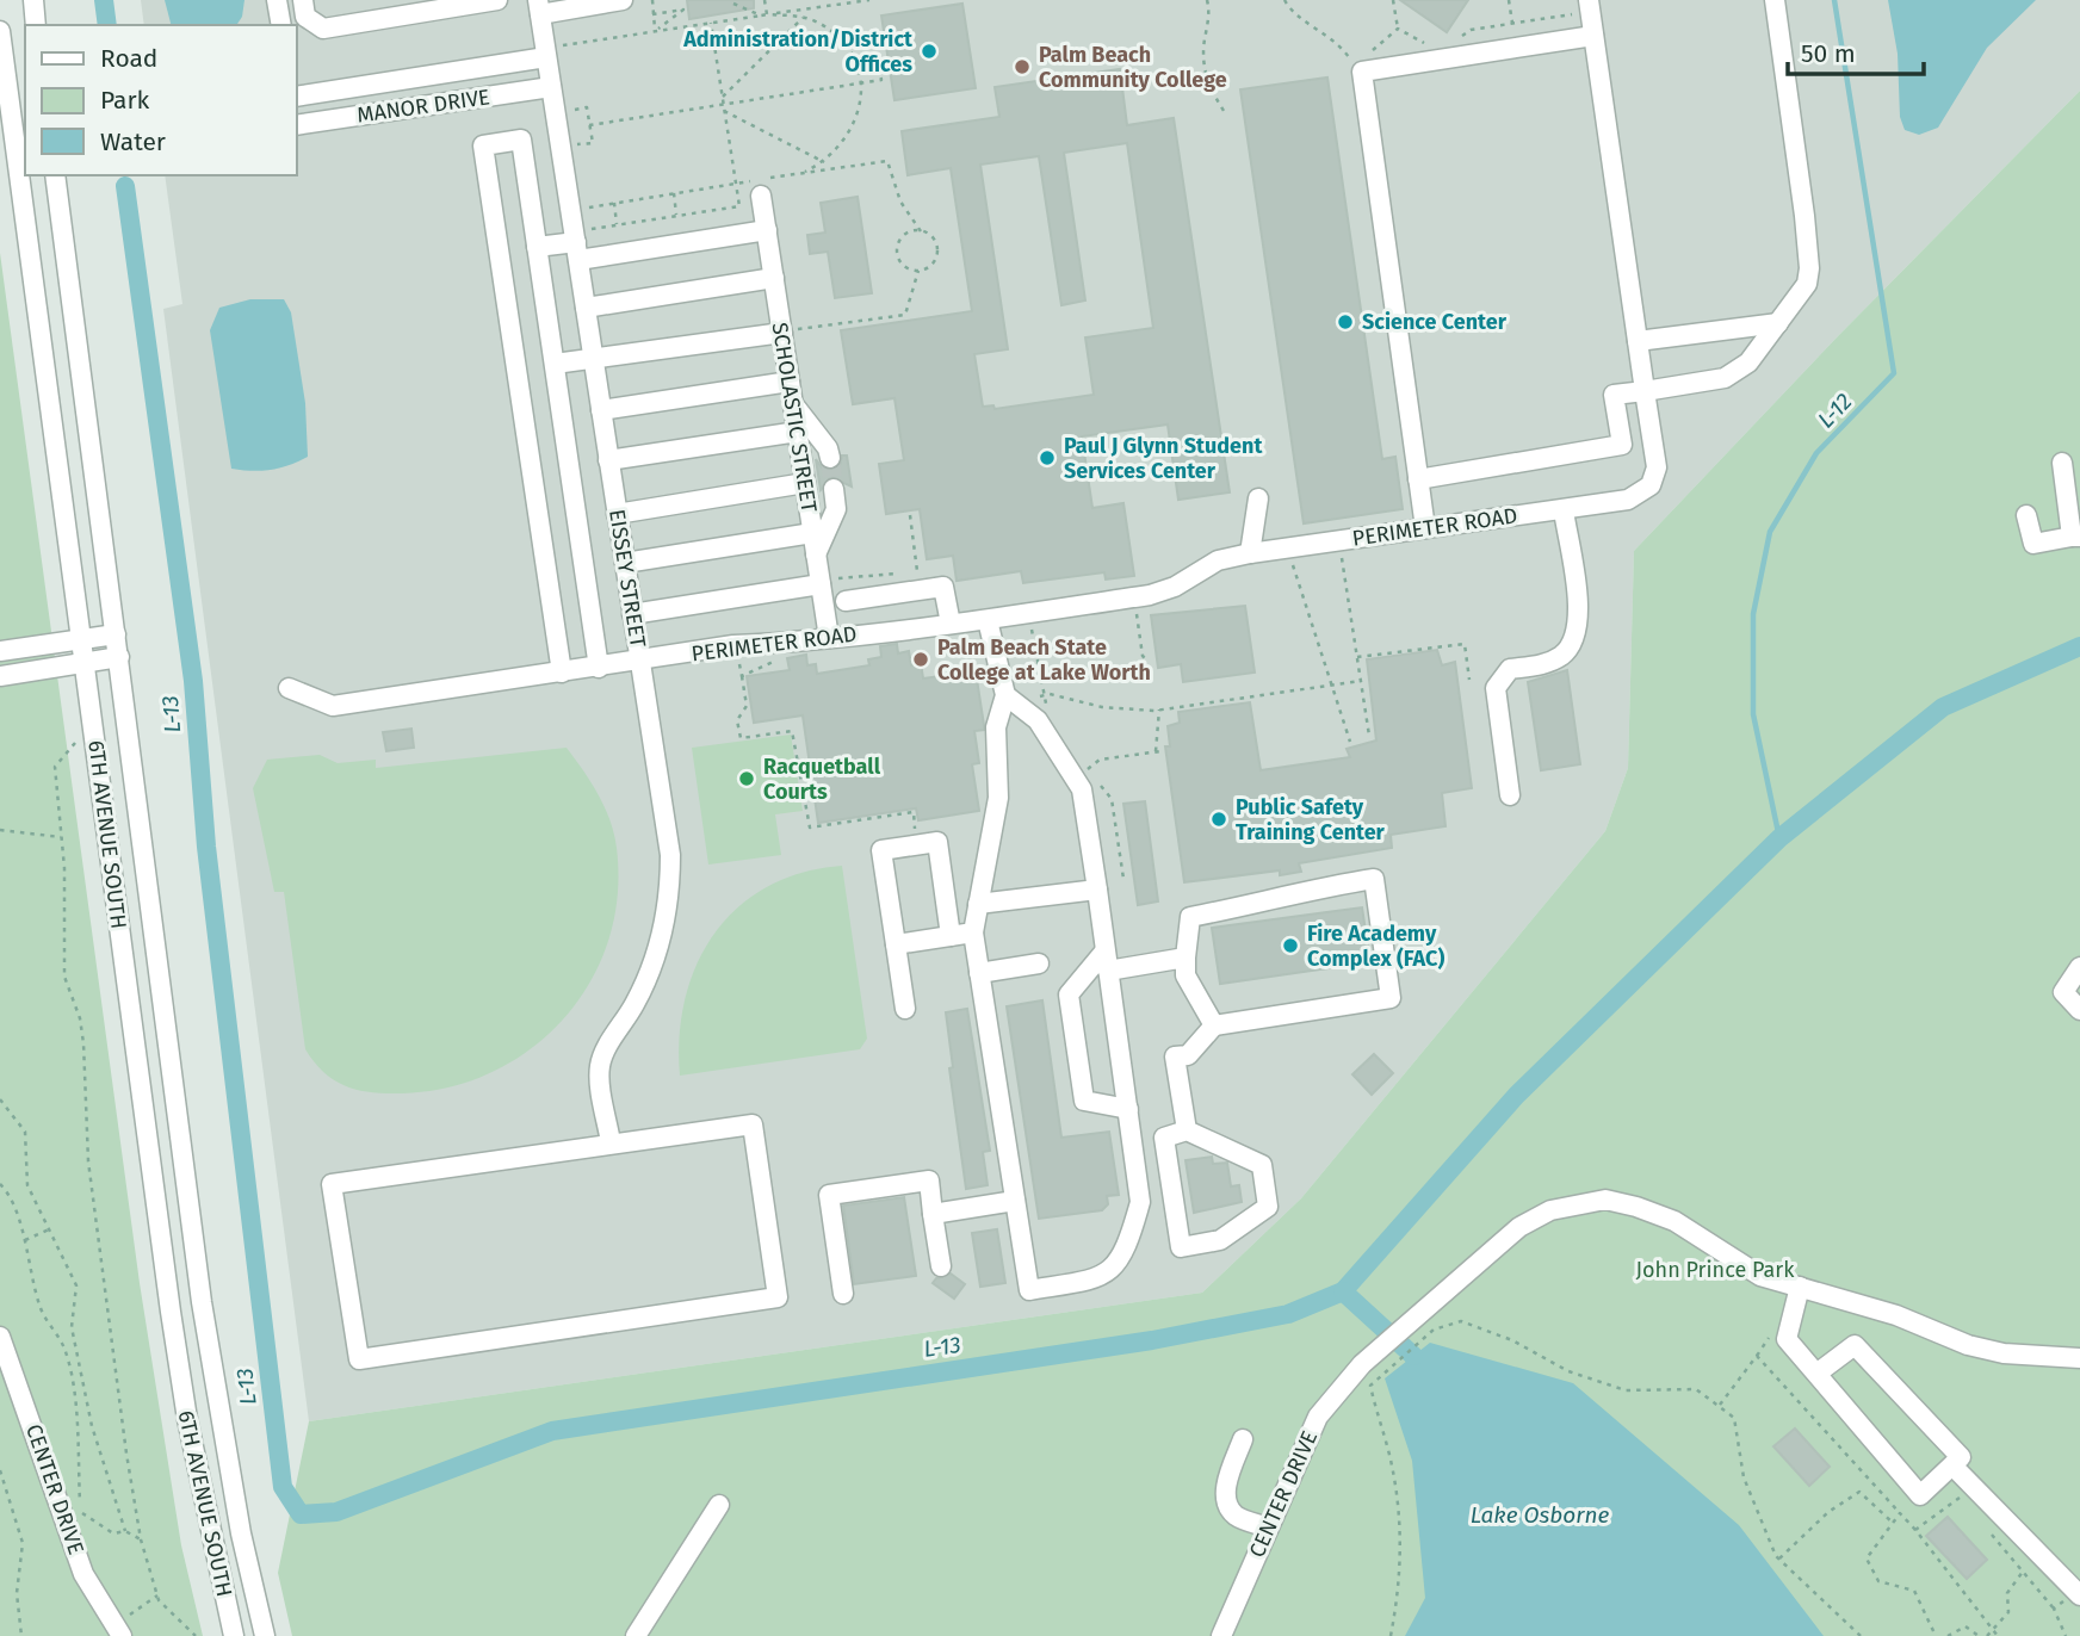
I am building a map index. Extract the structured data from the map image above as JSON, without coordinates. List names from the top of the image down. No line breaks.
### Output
{"streets":{"street":["MANOR DRIVE","SCHOLASTIC STREET","PERIMETER ROAD","EISSEY STREET","6TH AVENUE SOUTH","CENTER DRIVE"]},"crossings":[["MANOR DRIVE","EISSEY STREET"],["SCHOLASTIC STREET","PERIMETER ROAD"],["PERIMETER ROAD","EISSEY STREET"]],"water":["L-12","L-13","Lake Osborne"],"parks":["John Prince Park"],"places":["Administration/District Offices","Palm Beach Community College","Science Center","Paul J Glynn Student Services Center","Palm Beach State College at Lake Worth","Racquetball Courts","Public Safety Training Center","Fire Academy Complex (FAC)"],"legend":["Road","Park","Water"],"scale_bar":"50 m"}
